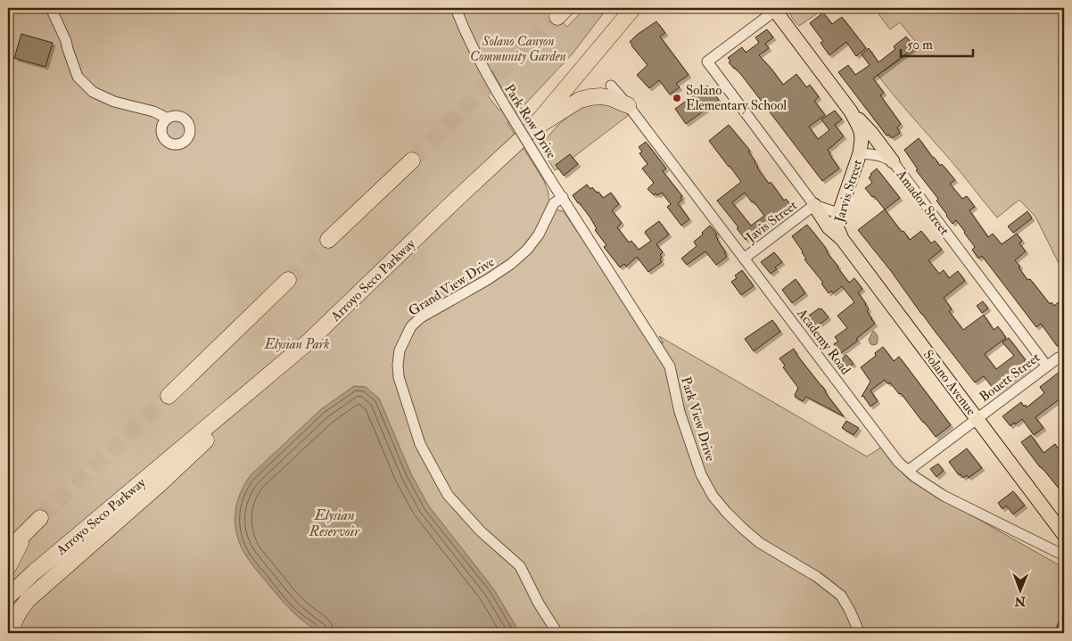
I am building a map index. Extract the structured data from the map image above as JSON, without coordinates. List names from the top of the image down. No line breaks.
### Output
{"streets":{"highway":["Arroyo Seco Parkway"],"main road":["Jarvis Street","Solano Avenue"],"street":["Park Row Drive","Amador Street","Javis Street","Grand View Drive","Academy Road","Bouett Street","Park View Drive"]},"crossings":[["Park Row Drive","Park View Drive"],["Jarvis Street","Amador Street"],["Jarvis Street","Solano Avenue"],["Amador Street","Bouett Street"],["Javis Street","Academy Road"],["Javis Street","Solano Avenue"],["Grand View Drive","Park View Drive"],["Academy Road","Bouett Street"],["Bouett Street","Solano Avenue"]],"water":["Elysian Reservoir"],"parks":["Solano Canyon Community Garden","Elysian Park"],"places":["Solano Elementary School"],"scale_bar":"50 m","north":"bottom"}
